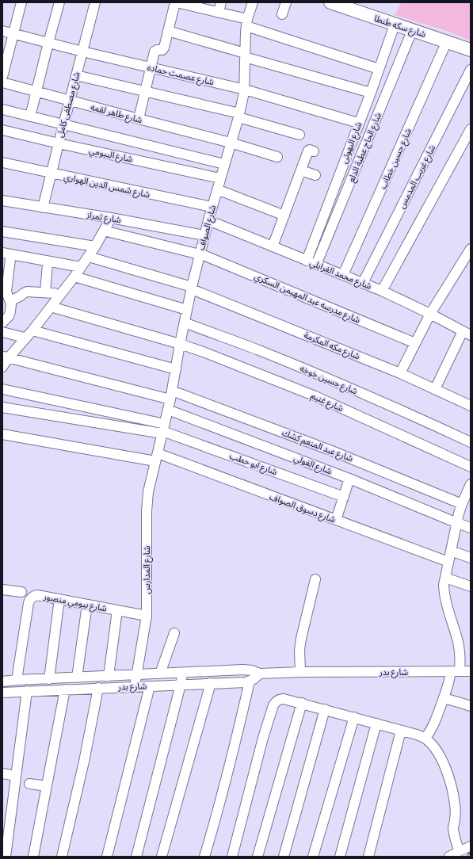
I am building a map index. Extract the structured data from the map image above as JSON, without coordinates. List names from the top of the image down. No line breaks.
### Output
{"streets":{"main road":["شارع سكه طنطا"],"street":["شارع عصمت حماده","شارع مصطفى كامل","شارع طاهر لقمه","شارع البهوتى","شارع الحاج عطية الدلع","شارع البيومي","شارع حسين خطاب","شارع غريب المدمس","شارع شمس الدين الهواري","شارع تمراز","شارع الصواف","شارع محمد الغرابلي","شارع مدرسه عبد المهيمن السكري","شارع مكه المكرمة","شارع حسين خوخه","شارع غنيم","شارع عبد المنعم كشك","شارع ابو حطب","شارع الفولي","شارع دسوق الصواف","شارع المدارس","شارع بيومي منصور","شارع بدر"]},"crossings":[["شارع سكه طنطا","شارع البهوتى"],["شارع سكه طنطا","شارع الحاج عطية الدلع"],["شارع سكه طنطا","شارع حسين خطاب"],["شارع عصمت حماده","شارع مصطفى كامل"],["شارع عصمت حماده","شارع البهوتى"],["شارع عصمت حماده","شارع الصواف"],["شارع مصطفى كامل","شارع طاهر لقمه"],["شارع مصطفى كامل","شارع البيومي"],["شارع مصطفى كامل","شارع شمس الدين الهواري"],["شارع مصطفى كامل","شارع تمراز"],["شارع طاهر لقمه","شارع الصواف"],["شارع البهوتى","شارع محمد الغرابلي"],["شارع الحاج عطية الدلع","شارع محمد الغرابلي"],["شارع البيومي","شارع الصواف"],["شارع حسين خطاب","شارع محمد الغرابلي"],["شارع غريب المدمس","شارع محمد الغرابلي"],["شارع شمس الدين الهواري","شارع الصواف"],["شارع تمراز","شارع الصواف"],["شارع الصواف","شارع محمد الغرابلي"],["شارع الصواف","شارع مدرسه عبد المهيمن السكري"],["شارع الصواف","شارع مكه المكرمة"],["شارع الصواف","شارع حسين خوخه"],["شارع الصواف","شارع غنيم"],["شارع الصواف","شارع عبد المنعم كشك"],["شارع الصواف","شارع ابو حطب"],["شارع الصواف","شارع الفولي"],["شارع الصواف","شارع دسوق الصواف"],["شارع الصواف","شارع المدارس"],["شارع دسوق الصواف","شارع المدارس"],["شارع المدارس","شارع بيومي منصور"],["شارع المدارس","شارع بدر"],["شارع بيومي منصور","شارع بدر"]]}
